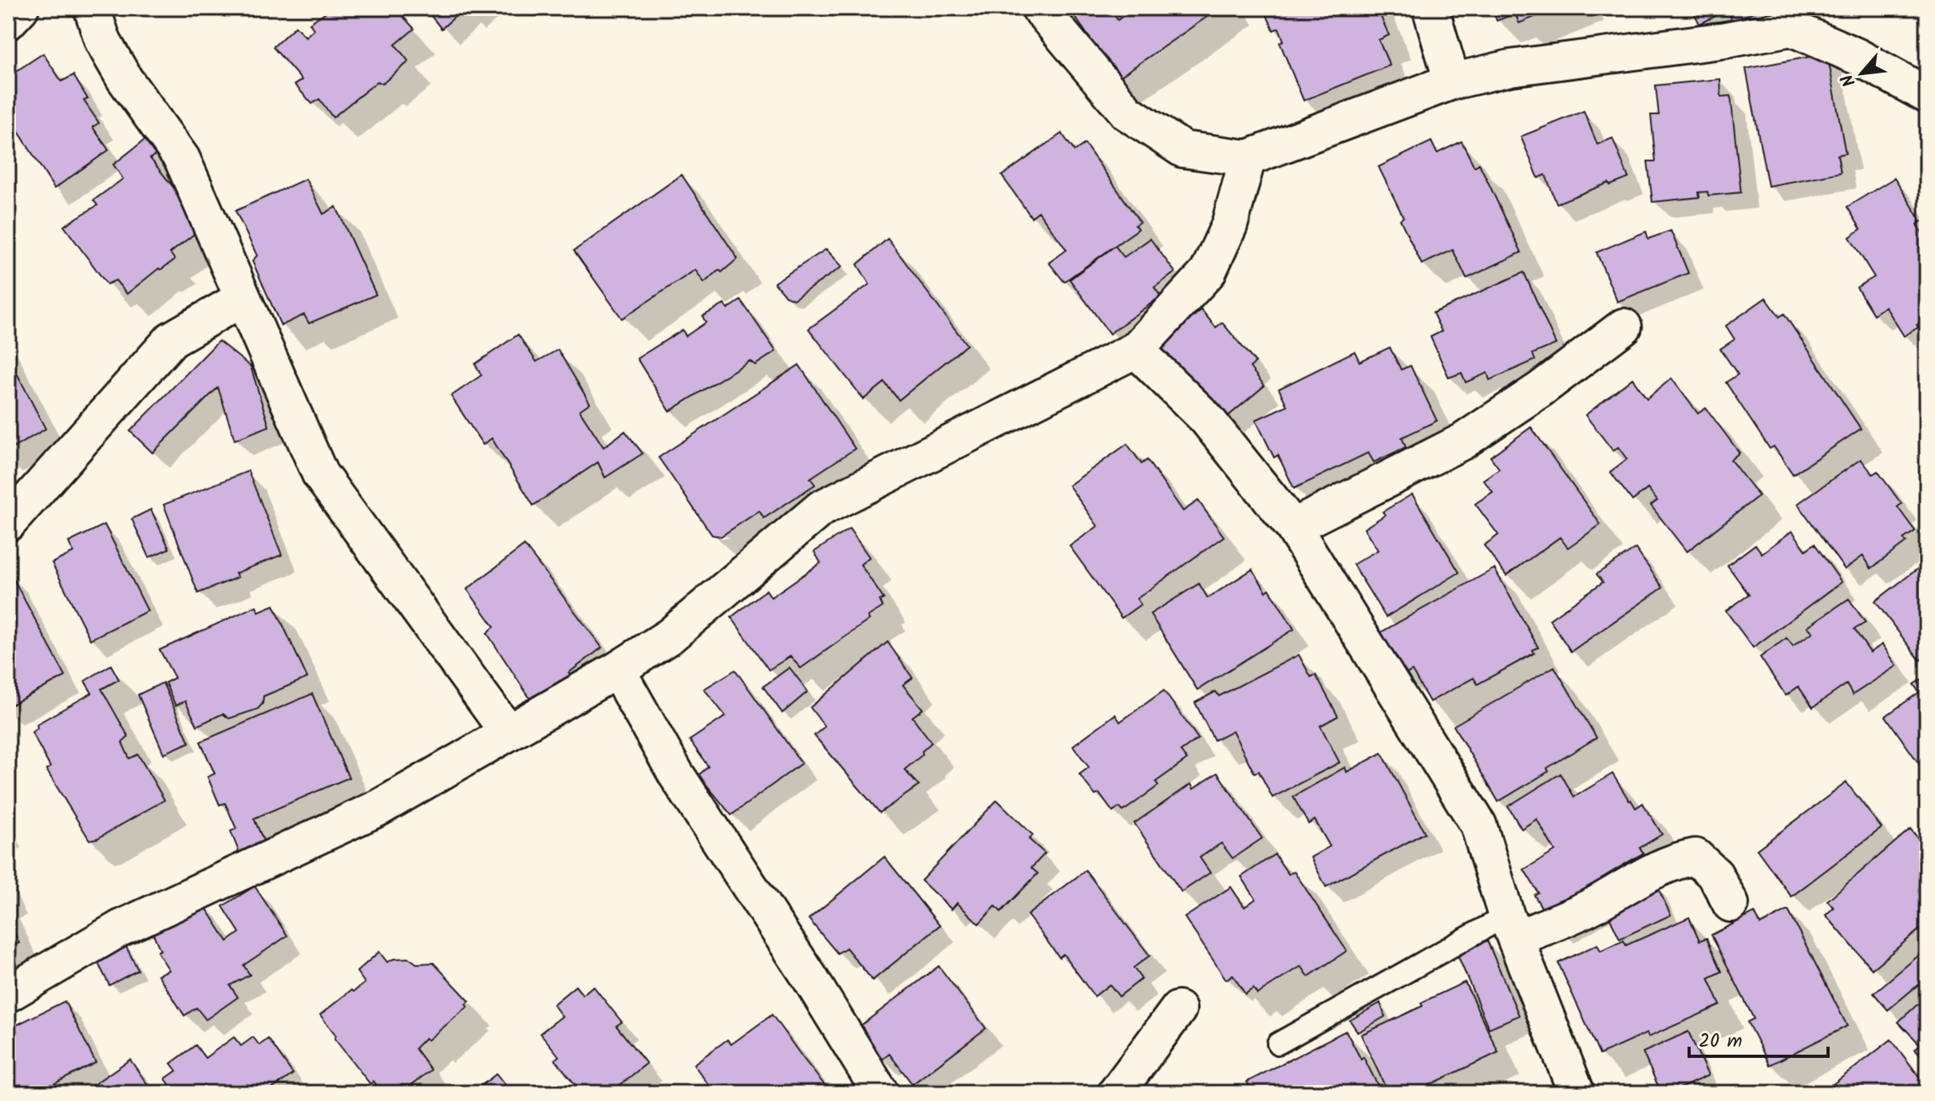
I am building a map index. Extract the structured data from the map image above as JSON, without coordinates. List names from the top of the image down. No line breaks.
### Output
{"scale_bar":"20 m","north":"bottom left"}
